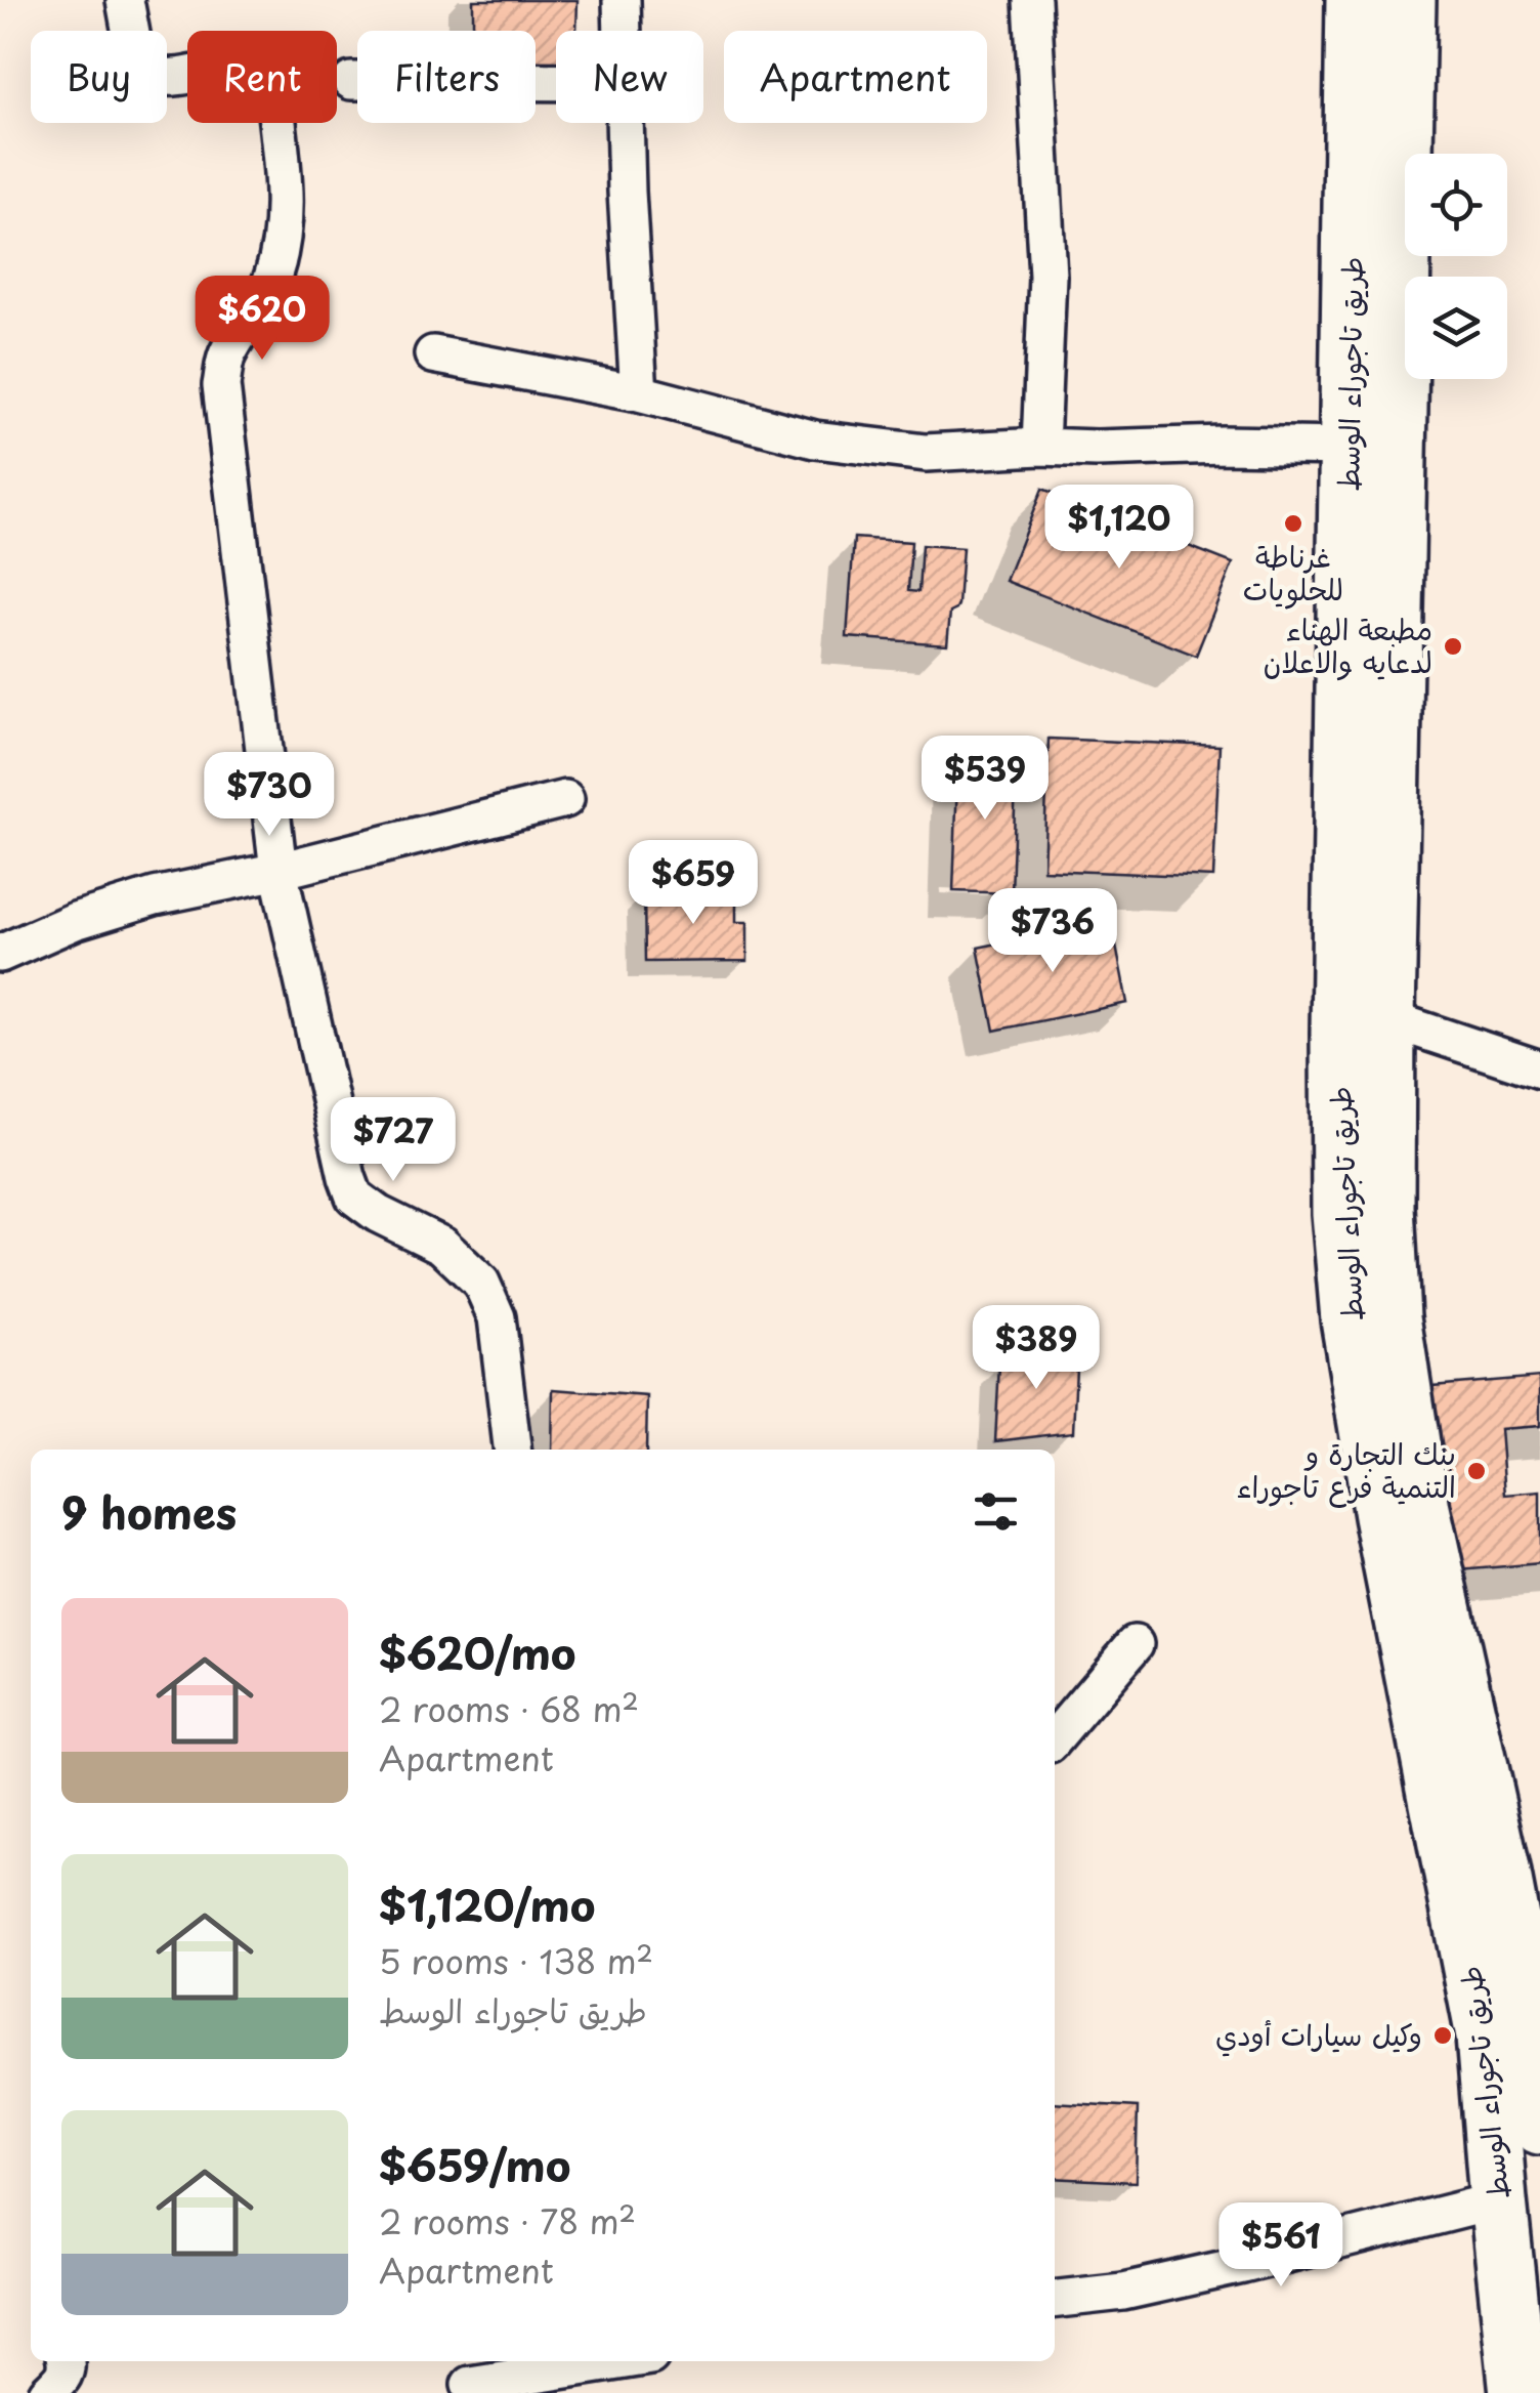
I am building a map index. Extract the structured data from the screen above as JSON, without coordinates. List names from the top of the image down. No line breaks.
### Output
{"streets":{"main road":["طريق تاجوراء الوسط"]},"places":["غرناطة للحلويات","مطبعة الهناء لدعايه والاعلان","بنك التجارة و التنمية فرع تاجوراء","وكيل سيارات أودي"],"page":{"chip":["Buy","Rent","Filters","New","Apartment"],"price":["$620","$1,120","$539","$730","$659","$736","$727","$389","$561"],"heading":"9 homes","list":[{"name":"$620/mo","note":"2 rooms · 68 m² · Apartment"},{"name":"$1,120/mo","note":"5 rooms · 138 m² · طريق تاجوراء الوسط"},{"name":"$659/mo","note":"2 rooms · 78 m² · Apartment"}]}}
